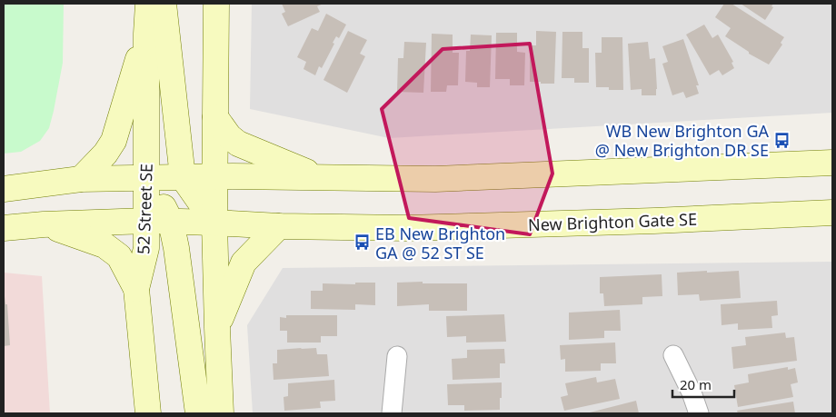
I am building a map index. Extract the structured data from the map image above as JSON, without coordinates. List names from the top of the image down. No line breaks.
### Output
{"streets":{"main road":["52 Street SE","New Brighton Gate SE"]},"crossings":[["52 Street SE","New Brighton Gate SE"]],"places":{"bus stop":["WB New Brighton GA @ New Brighton DR SE","EB New Brighton GA @ 52 ST SE"]},"scale_bar":"20 m"}
